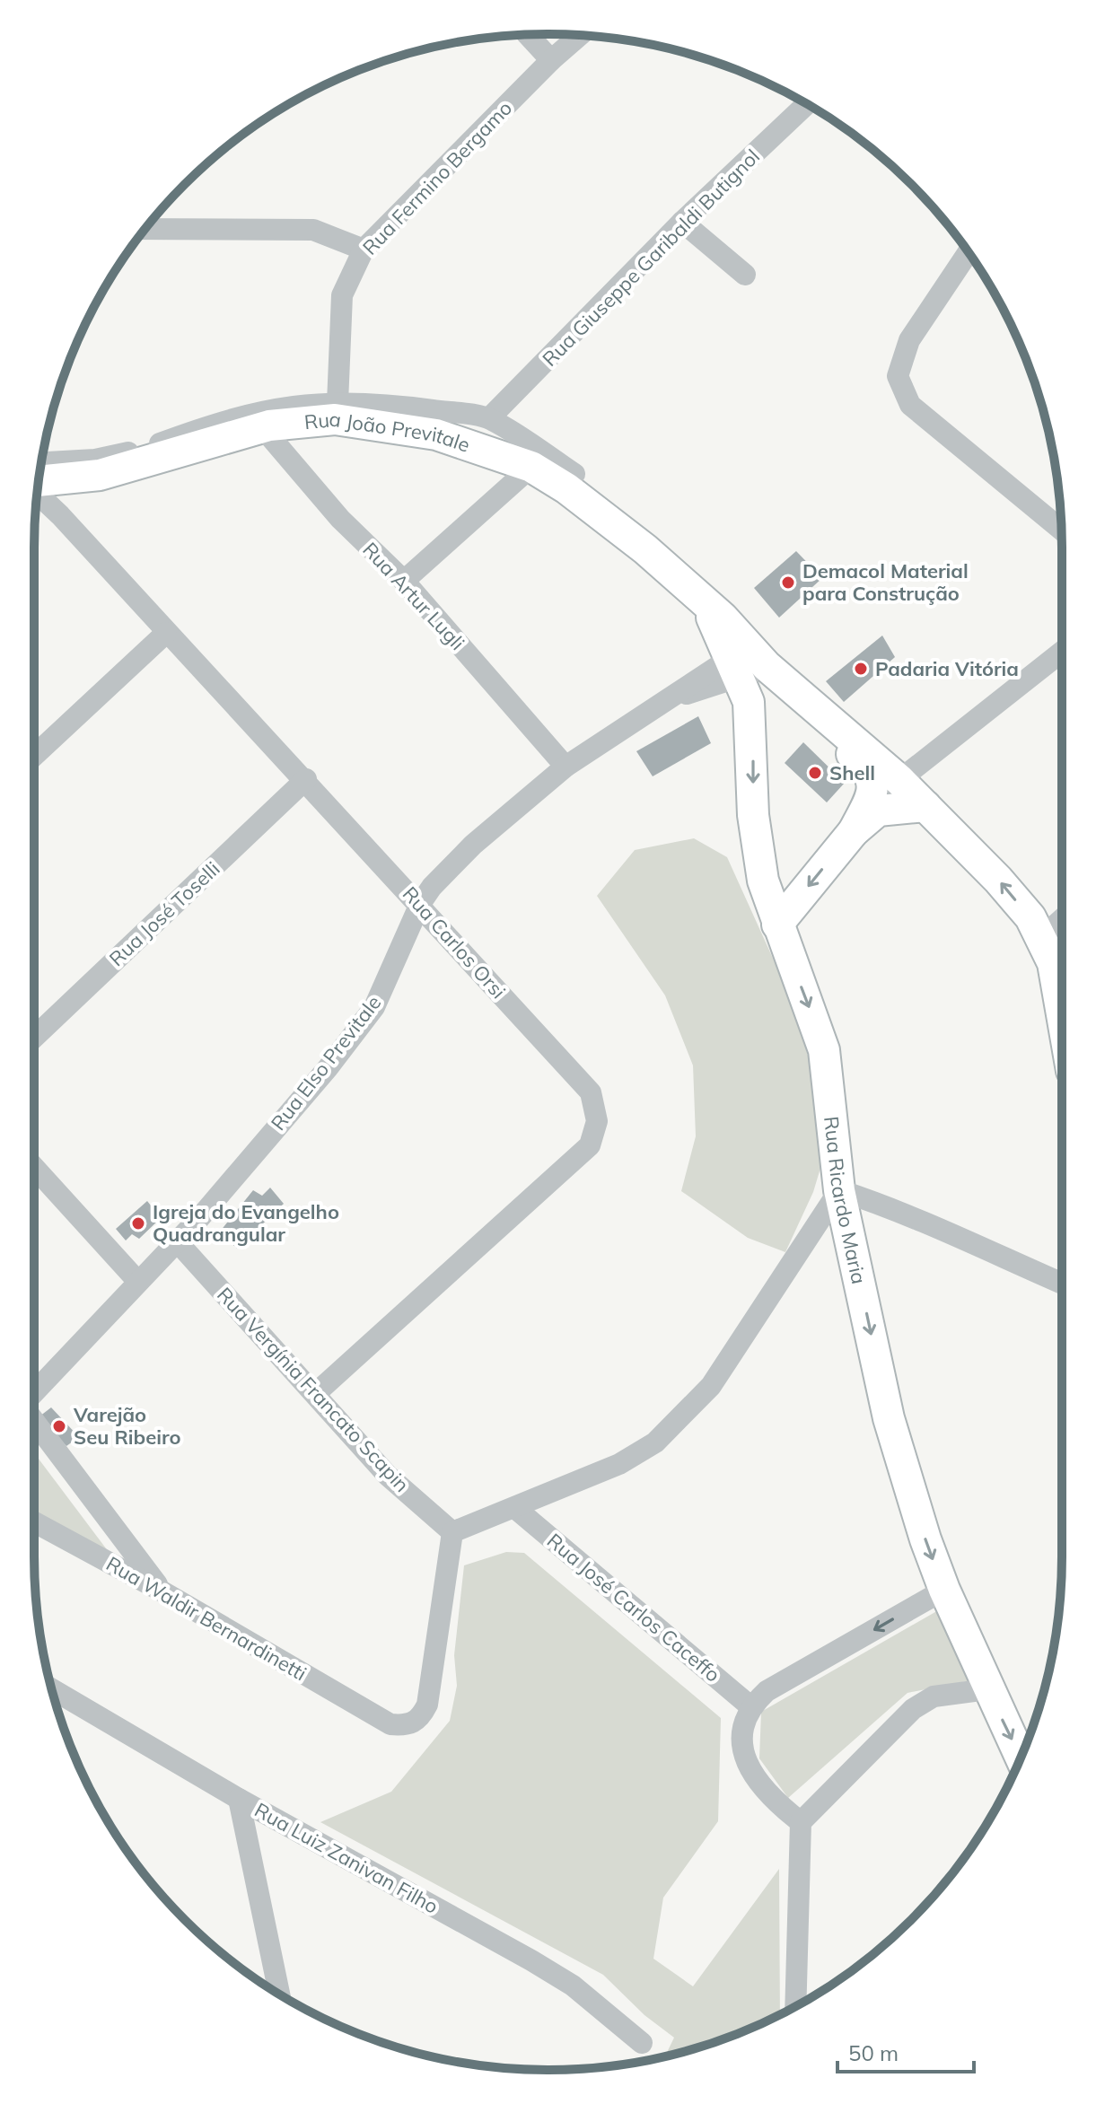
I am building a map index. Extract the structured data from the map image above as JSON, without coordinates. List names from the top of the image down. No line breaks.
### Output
{"streets":{"main road":["Rua João Previtale","Rua Ricardo Maria"],"street":["Rua Fermino Bergamo","Rua Giuseppe Garibaldi Butignol","Rua Artur Lugli","Rua José Toselli","Rua Carlos Orsi","Rua Elso Previtale","Rua Vergínia Francato Scapin","Rua José Carlos Caceffo","Rua Waldir Bernardinetti","Rua Luiz Zanivan Filho"]},"crossings":[["Rua Fermino Bergamo","Rua João Previtale"],["Rua Giuseppe Garibaldi Butignol","Rua João Previtale"],["Rua João Previtale","Rua Artur Lugli"],["Rua João Previtale","Rua Elso Previtale"],["Rua João Previtale","Rua Ricardo Maria"],["Rua Artur Lugli","Rua Elso Previtale"],["Rua José Toselli","Rua Carlos Orsi"],["Rua Carlos Orsi","Rua Elso Previtale"],["Rua Carlos Orsi","Rua Vergínia Francato Scapin"],["Rua Elso Previtale","Rua Ricardo Maria"],["Rua Elso Previtale","Rua Vergínia Francato Scapin"],["Rua Vergínia Francato Scapin","Rua Waldir Bernardinetti"]],"one_way":["Rua Ricardo Maria"],"places":["Demacol Material para Construção","Padaria Vitória","Shell","Igreja do Evangelho Quadrangular","Varejão Seu Ribeiro"],"scale_bar":"50 m"}
